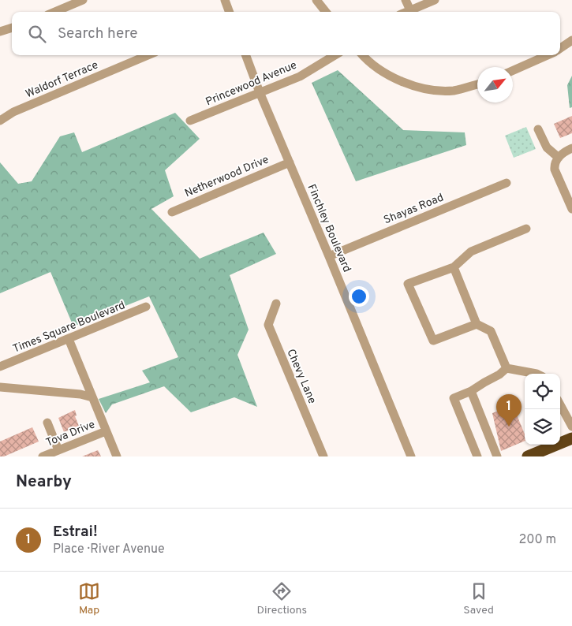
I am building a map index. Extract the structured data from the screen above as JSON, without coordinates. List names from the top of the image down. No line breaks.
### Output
{"streets":{"street":["Waldorf Terrace","Princewood Avenue","Netherwood Drive","Shayas Road","Finchley Boulevard","Times Square Boulevard","Chevy Lane","Tova Drive"]},"crossings":[["Princewood Avenue","Finchley Boulevard"],["Netherwood Drive","Finchley Boulevard"],["Shayas Road","Finchley Boulevard"]],"north":"top right","page":{"search":"Search here","pins":"1","heading":"Nearby","list":[{"mark":"1","name":"Estrai!","note":"Place · River Avenue","value":"200 m"}],"nav":["Map","Directions","Saved"]}}
